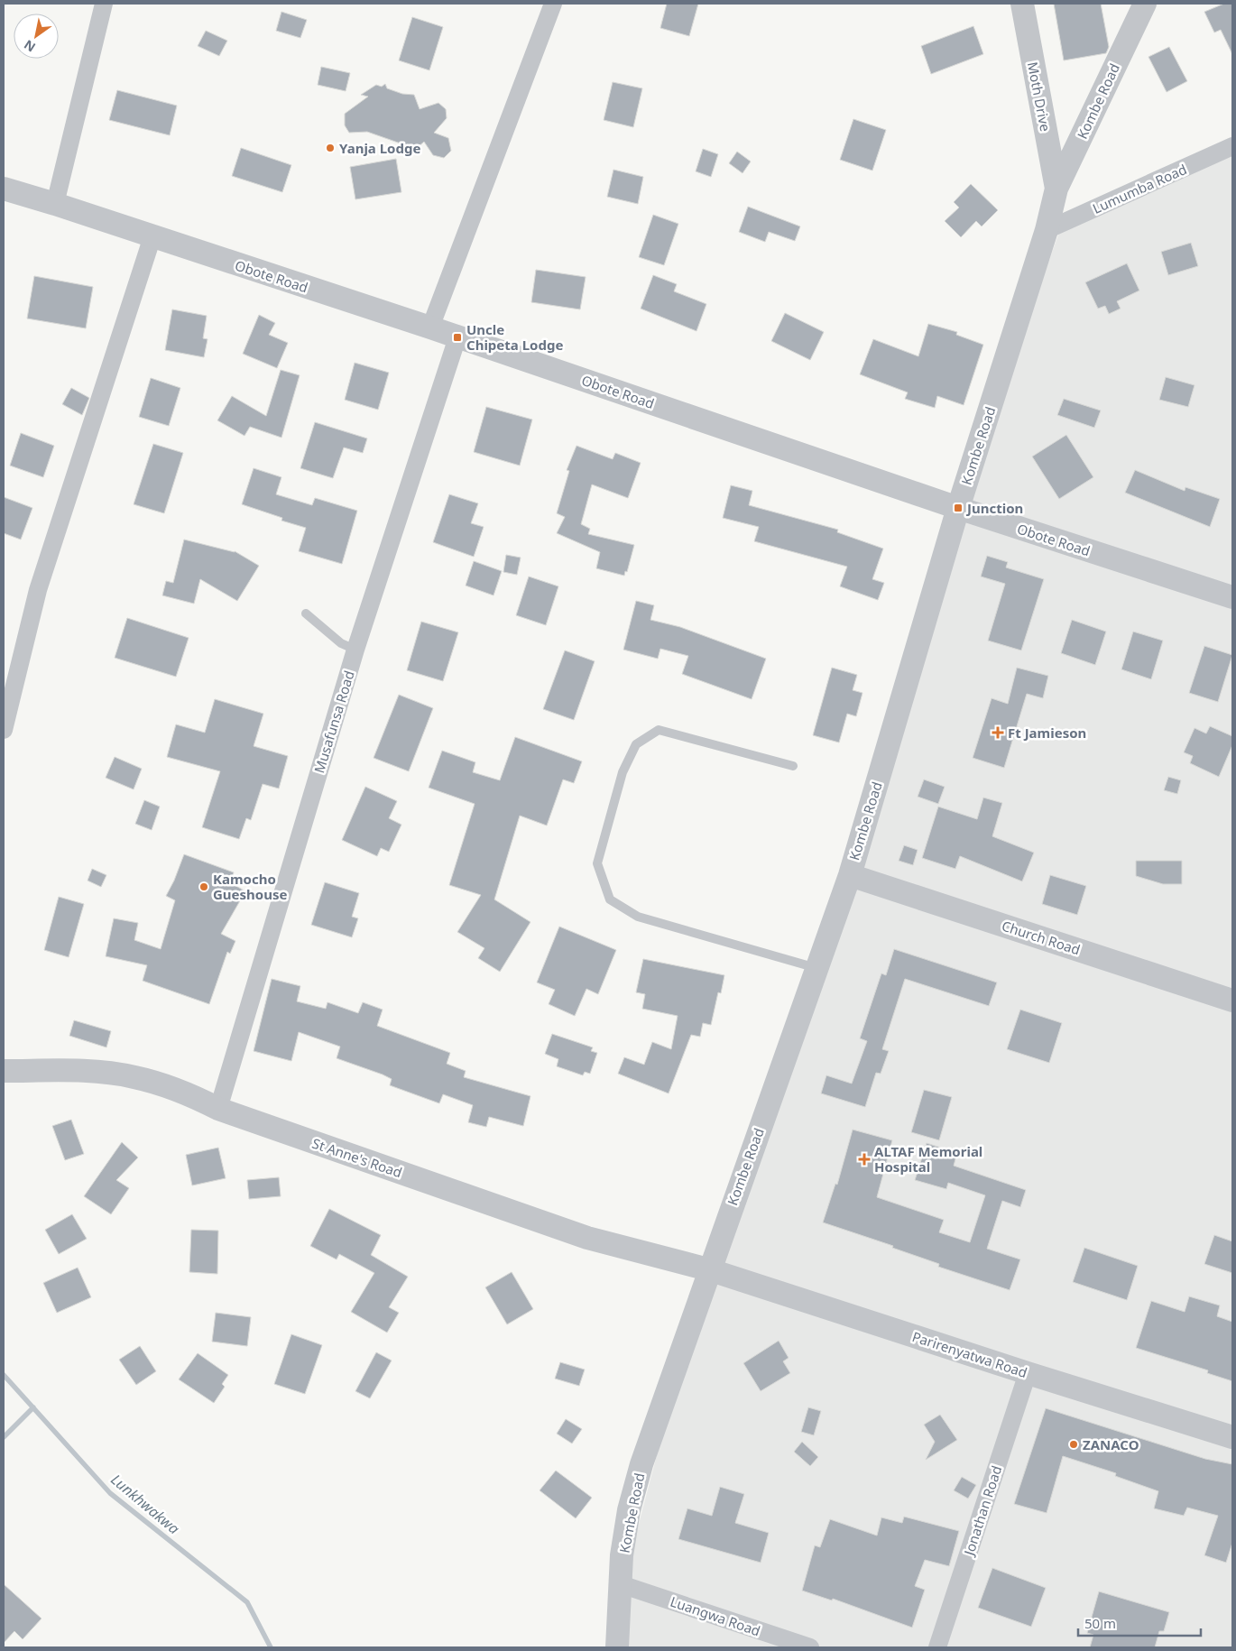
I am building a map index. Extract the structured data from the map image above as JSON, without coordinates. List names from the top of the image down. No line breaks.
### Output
{"streets":{"street":["Moth Drive","Kombe Road","Lumumba Road","Obote Road","Musafunsa Road","Church Road","St Anne's Road","Parirenyatwa Road","Jonathan Road","Luangwa Road"]},"crossings":[["Moth Drive","Kombe Road"],["Kombe Road","Lumumba Road"],["Kombe Road","Obote Road"],["Kombe Road","Church Road"],["Kombe Road","St Anne's Road"],["Kombe Road","Parirenyatwa Road"],["Kombe Road","Luangwa Road"],["Obote Road","Musafunsa Road"],["Musafunsa Road","St Anne's Road"],["St Anne's Road","Parirenyatwa Road"],["Parirenyatwa Road","Jonathan Road"]],"water":["Lunkhwakwa"],"places":{"other":["Yanja Lodge","Kamocho Gueshouse","ZANACO"],"transit":["Uncle Chipeta Lodge","Junction"],"health":["Ft Jamieson","ALTAF Memorial Hospital"]},"scale_bar":"50 m","north":"bottom left"}
